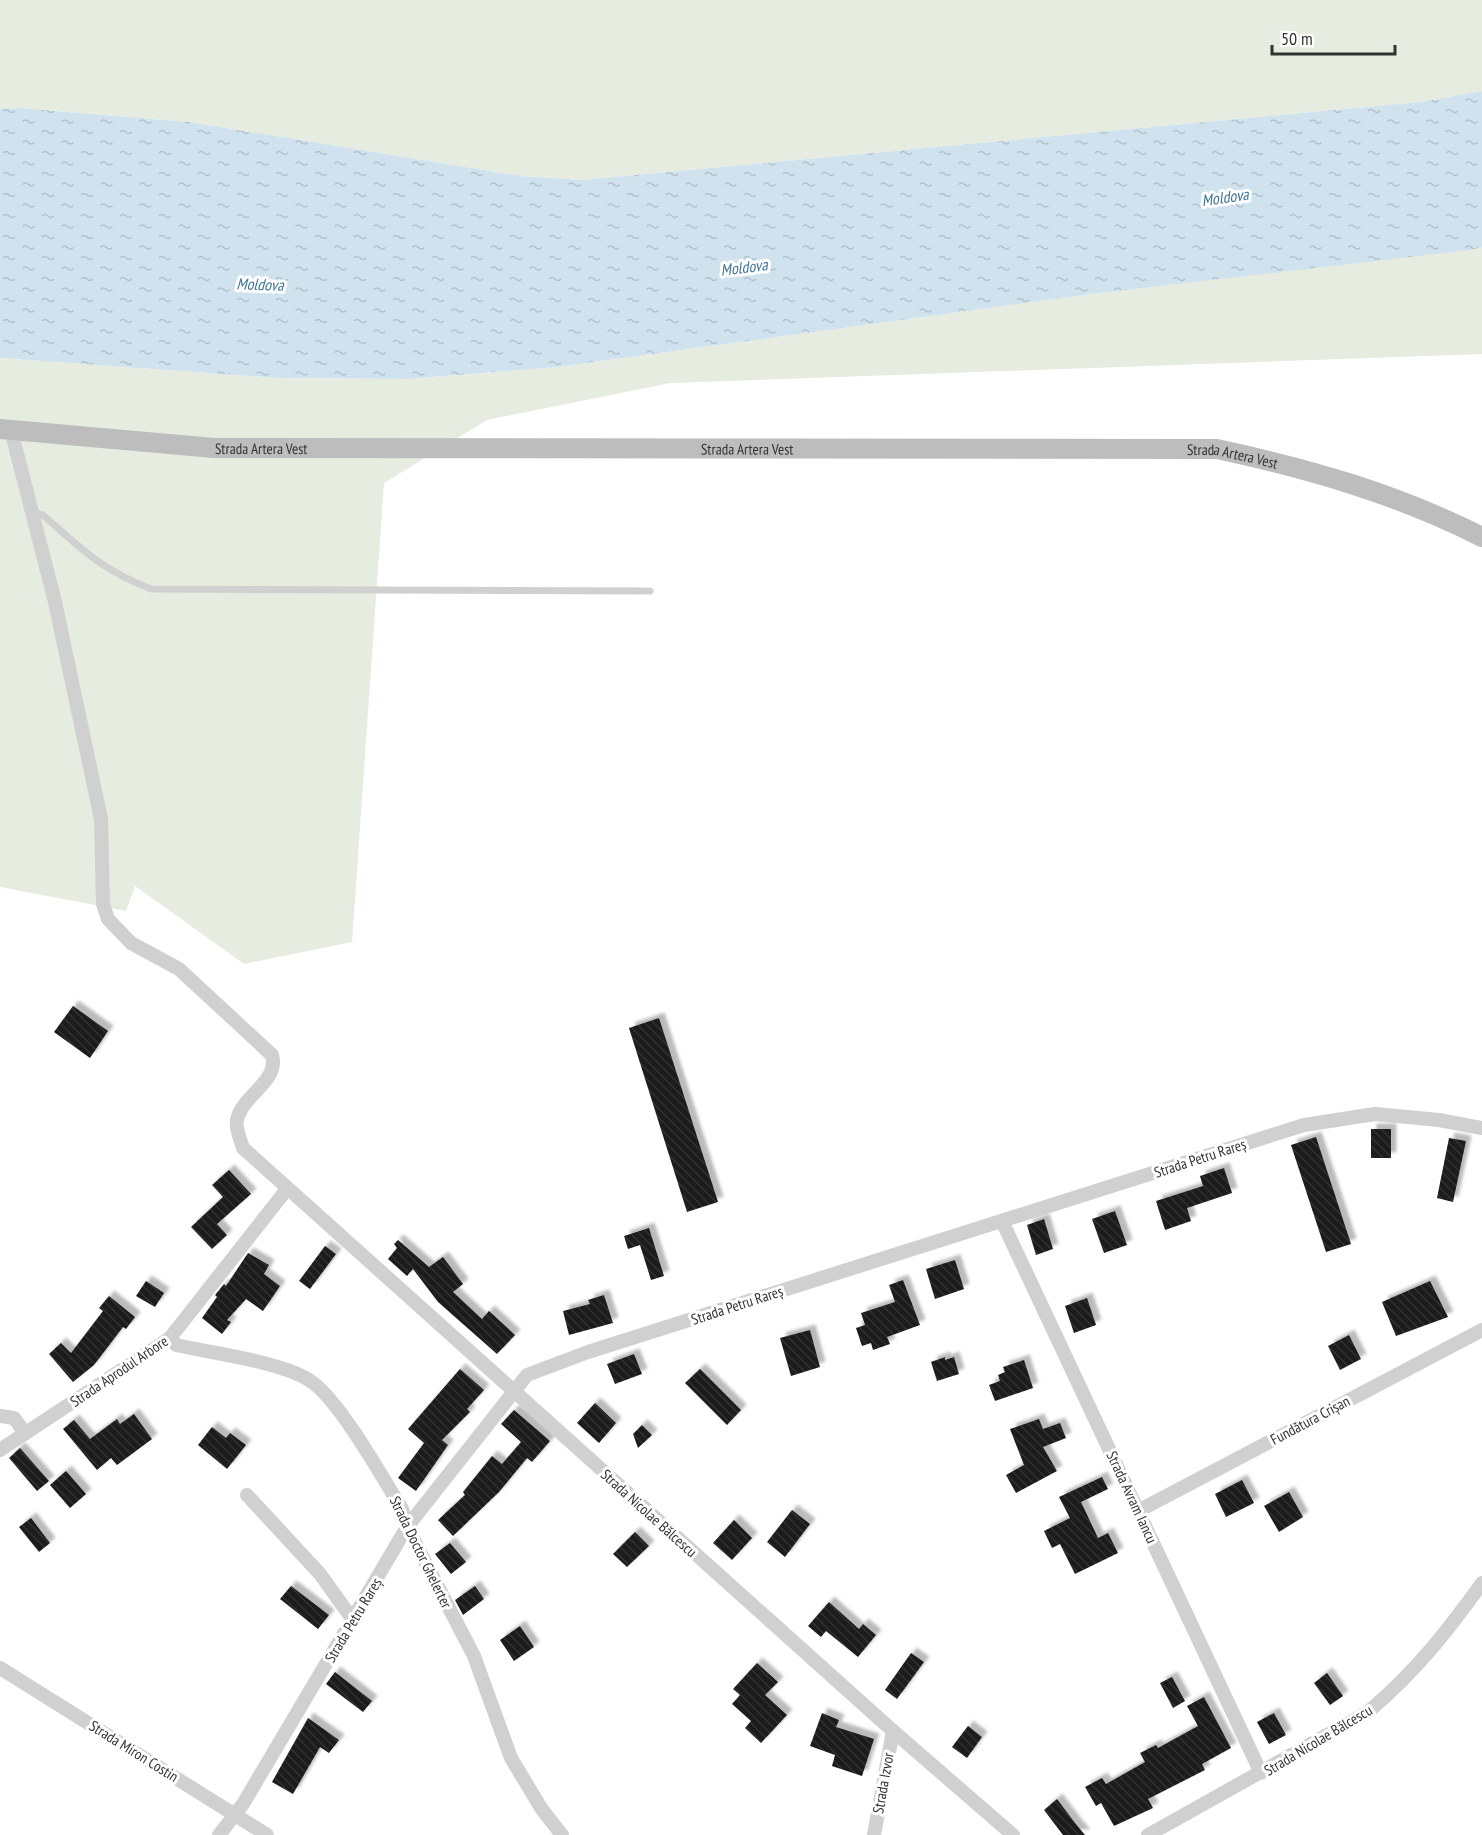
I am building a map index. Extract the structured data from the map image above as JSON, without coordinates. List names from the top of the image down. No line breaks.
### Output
{"streets":{"main road":["Strada Artera Vest"],"street":["Strada Petru Rareș","Strada Aprodul Arbore","Fundătura Crișan","Strada Avram Iancu","Strada Nicolae Bălcescu","Strada Doctor Ghelerter","Strada Miron Costin","Strada Izvor"]},"crossings":[["Strada Petru Rareș","Strada Avram Iancu"],["Strada Petru Rareș","Strada Nicolae Bălcescu"],["Strada Petru Rareș","Strada Doctor Ghelerter"],["Strada Petru Rareș","Strada Miron Costin"],["Strada Aprodul Arbore","Strada Nicolae Bălcescu"],["Strada Aprodul Arbore","Strada Doctor Ghelerter"],["Fundătura Crișan","Strada Avram Iancu"],["Strada Avram Iancu","Strada Nicolae Bălcescu"],["Strada Nicolae Bălcescu","Strada Izvor"]],"water":["Moldova"],"scale_bar":"50 m"}
